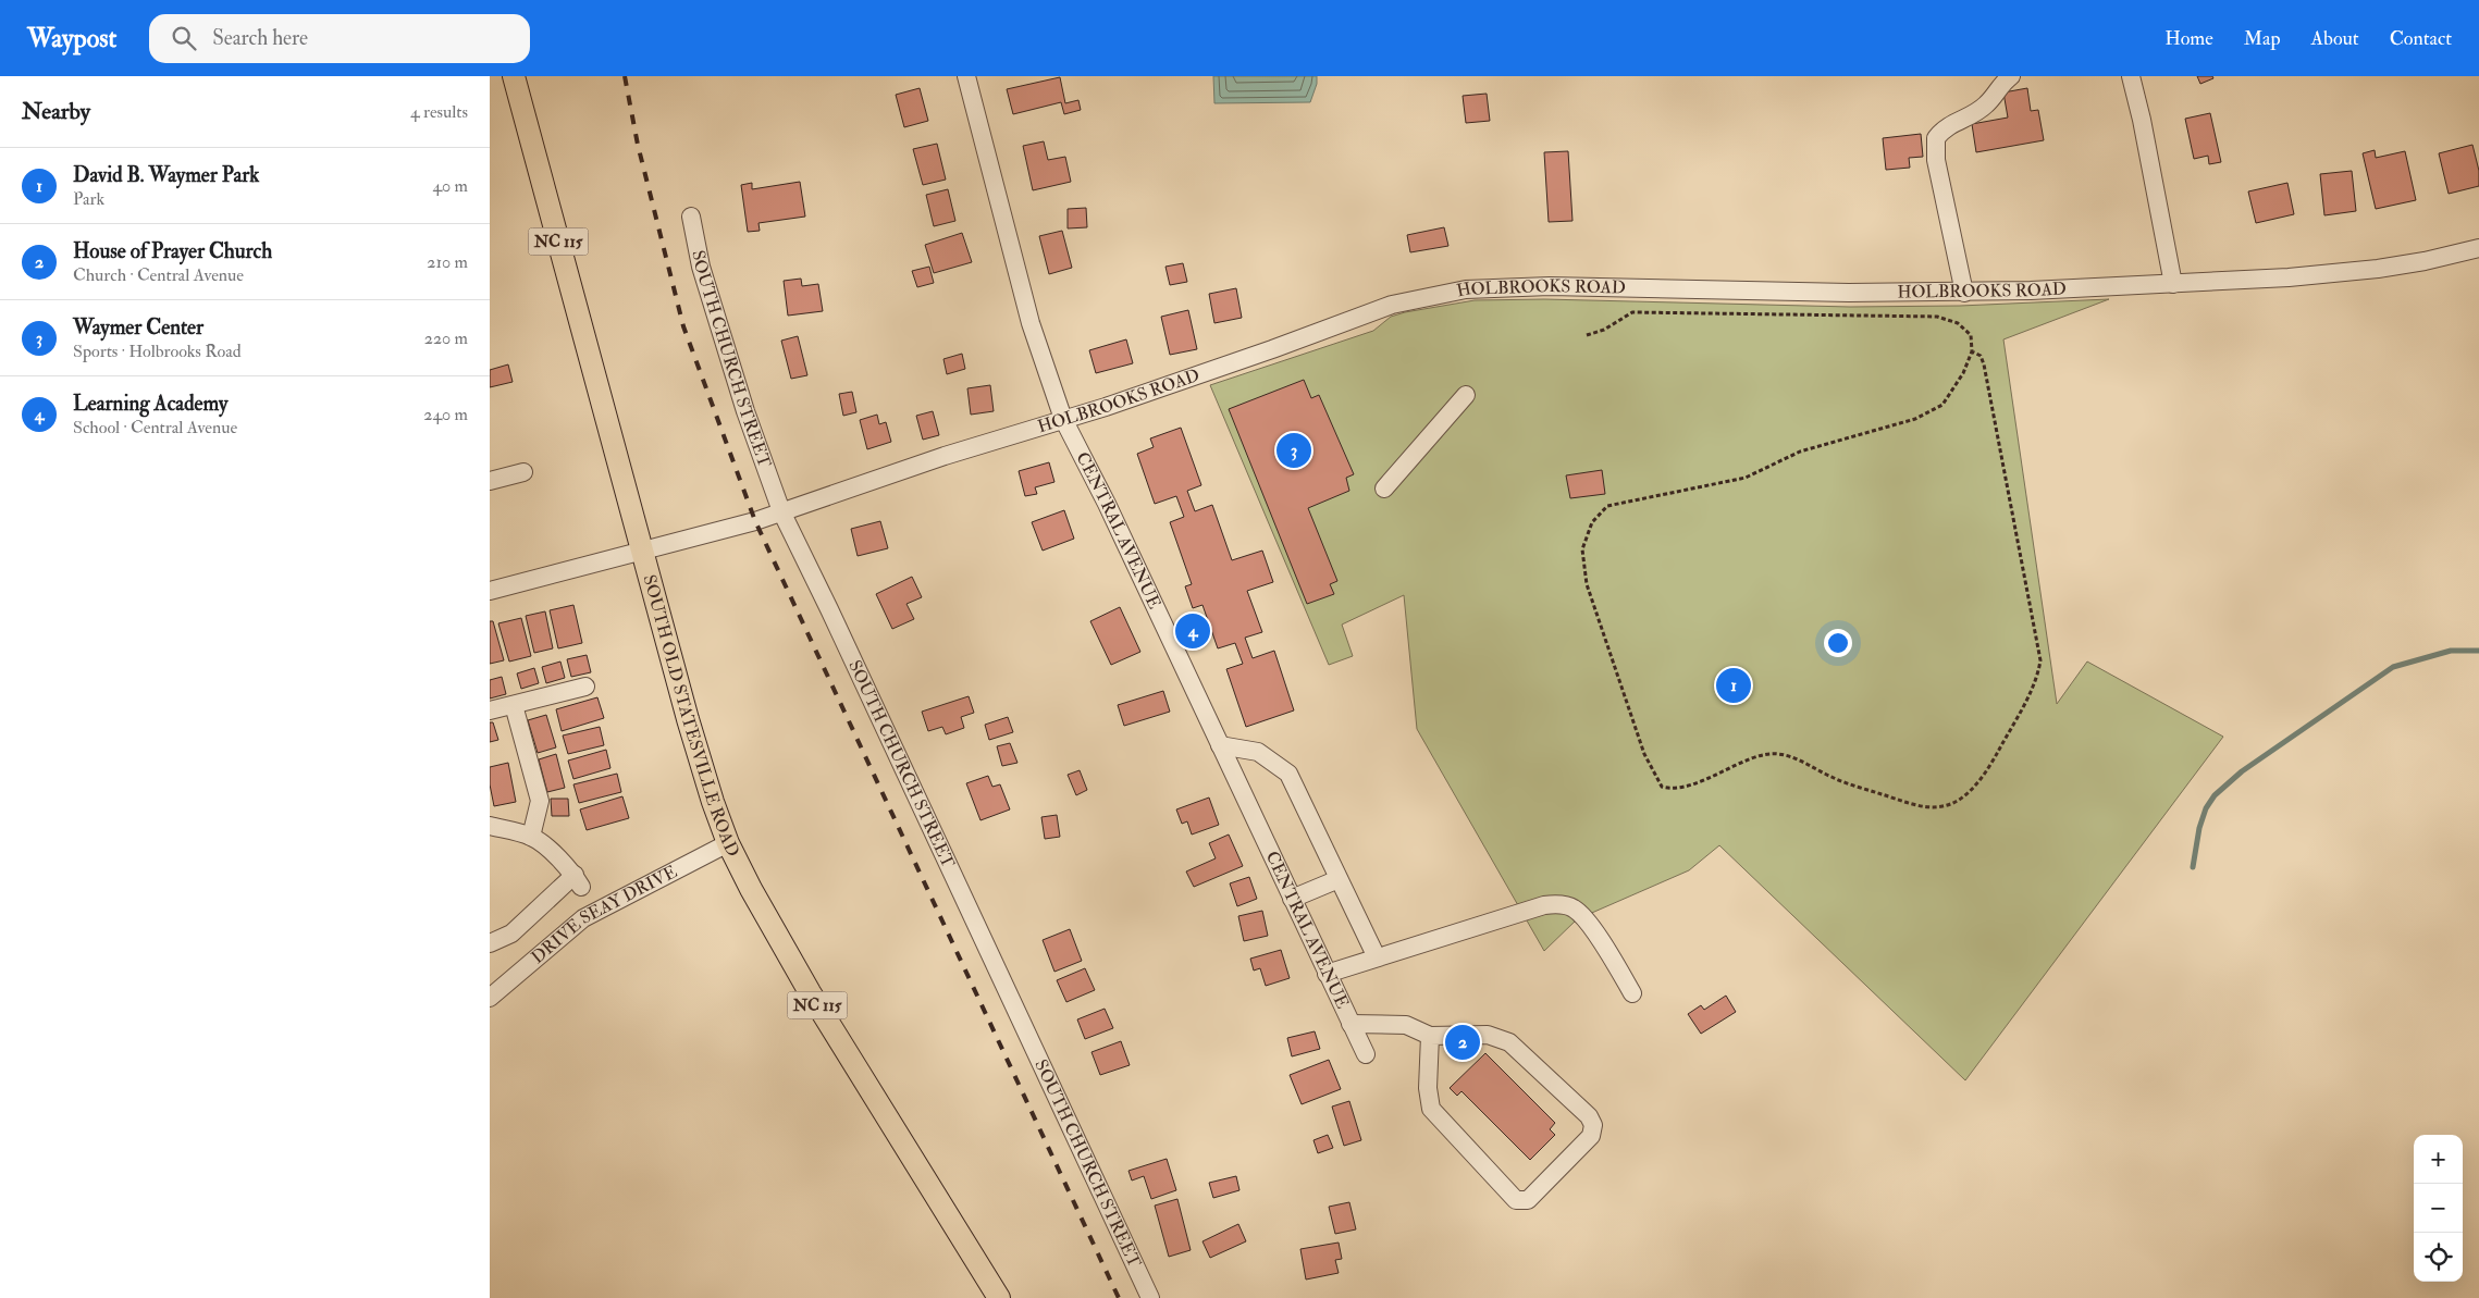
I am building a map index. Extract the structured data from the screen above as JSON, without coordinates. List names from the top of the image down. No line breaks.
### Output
{"streets":{"main road":["NC 115","SOUTH OLD STATESVILLE ROAD"],"street":["HOLBROOKS ROAD","SOUTH CHURCH STREET","CENTRAL AVENUE","DRIVE SEAY DRIVE"]},"crossings":[["HOLBROOKS ROAD","SOUTH CHURCH STREET"],["HOLBROOKS ROAD","CENTRAL AVENUE"],["HOLBROOKS ROAD","SOUTH OLD STATESVILLE ROAD"],["SOUTH OLD STATESVILLE ROAD","DRIVE SEAY DRIVE"]],"page":{"header":"Waypost","search":"Search here","nav":["Home","Map","About","Contact"],"heading":["Nearby","4 results"],"list":[{"mark":"1","name":"David B. Waymer Park","note":"Park","value":"40 m"},{"mark":"2","name":"House of Prayer Church","note":"Church · Central Avenue","value":"210 m"},{"mark":"3","name":"Waymer Center","note":"Sports · Holbrooks Road","value":"220 m"},{"mark":"4","name":"Learning Academy","note":"School · Central Avenue","value":"240 m"}],"pins":["3","4","1","2"],"map_buttons":["+","−"]}}
